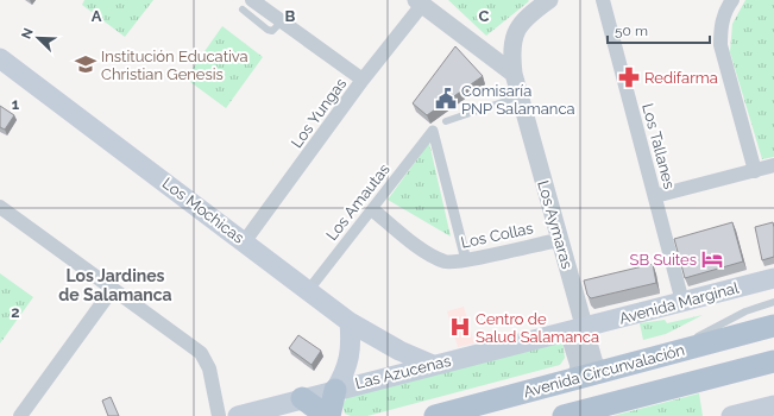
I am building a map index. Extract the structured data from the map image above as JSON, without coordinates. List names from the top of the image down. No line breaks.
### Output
{"streets":{"main road":["Los Mochicas","Avenida Marginal","Avenida Circunvalación","Las Azucenas"],"street":["Los Yungas","Los Tallanes","Los Amautas","Los Aymaras","Los Collas"]},"crossings":[["Los Yungas","Los Mochicas"],["Los Tallanes","Avenida Marginal"],["Los Amautas","Los Mochicas"],["Los Amautas","Los Collas"],["Los Mochicas","Las Azucenas"],["Los Aymaras","Los Collas"],["Los Aymaras","Avenida Marginal"],["Los Aymaras","Avenida Circunvalación"],["Los Aymaras","Las Azucenas"],["Avenida Marginal","Las Azucenas"]],"districts":["Los Jardines de Salamanca"],"places":{"school or university":["Institución Educativa Christian Genesis"],"pharmacy":["Redifarma"],"public building":["Comisaría PNP Salamanca"],"hotel":["SB Suites"],"hospital":["Centro de Salud Salamanca"]},"scale_bar":"50 m","north":"top left","grid":{"columns":["A","B","C"],"rows":["1","2"]}}
